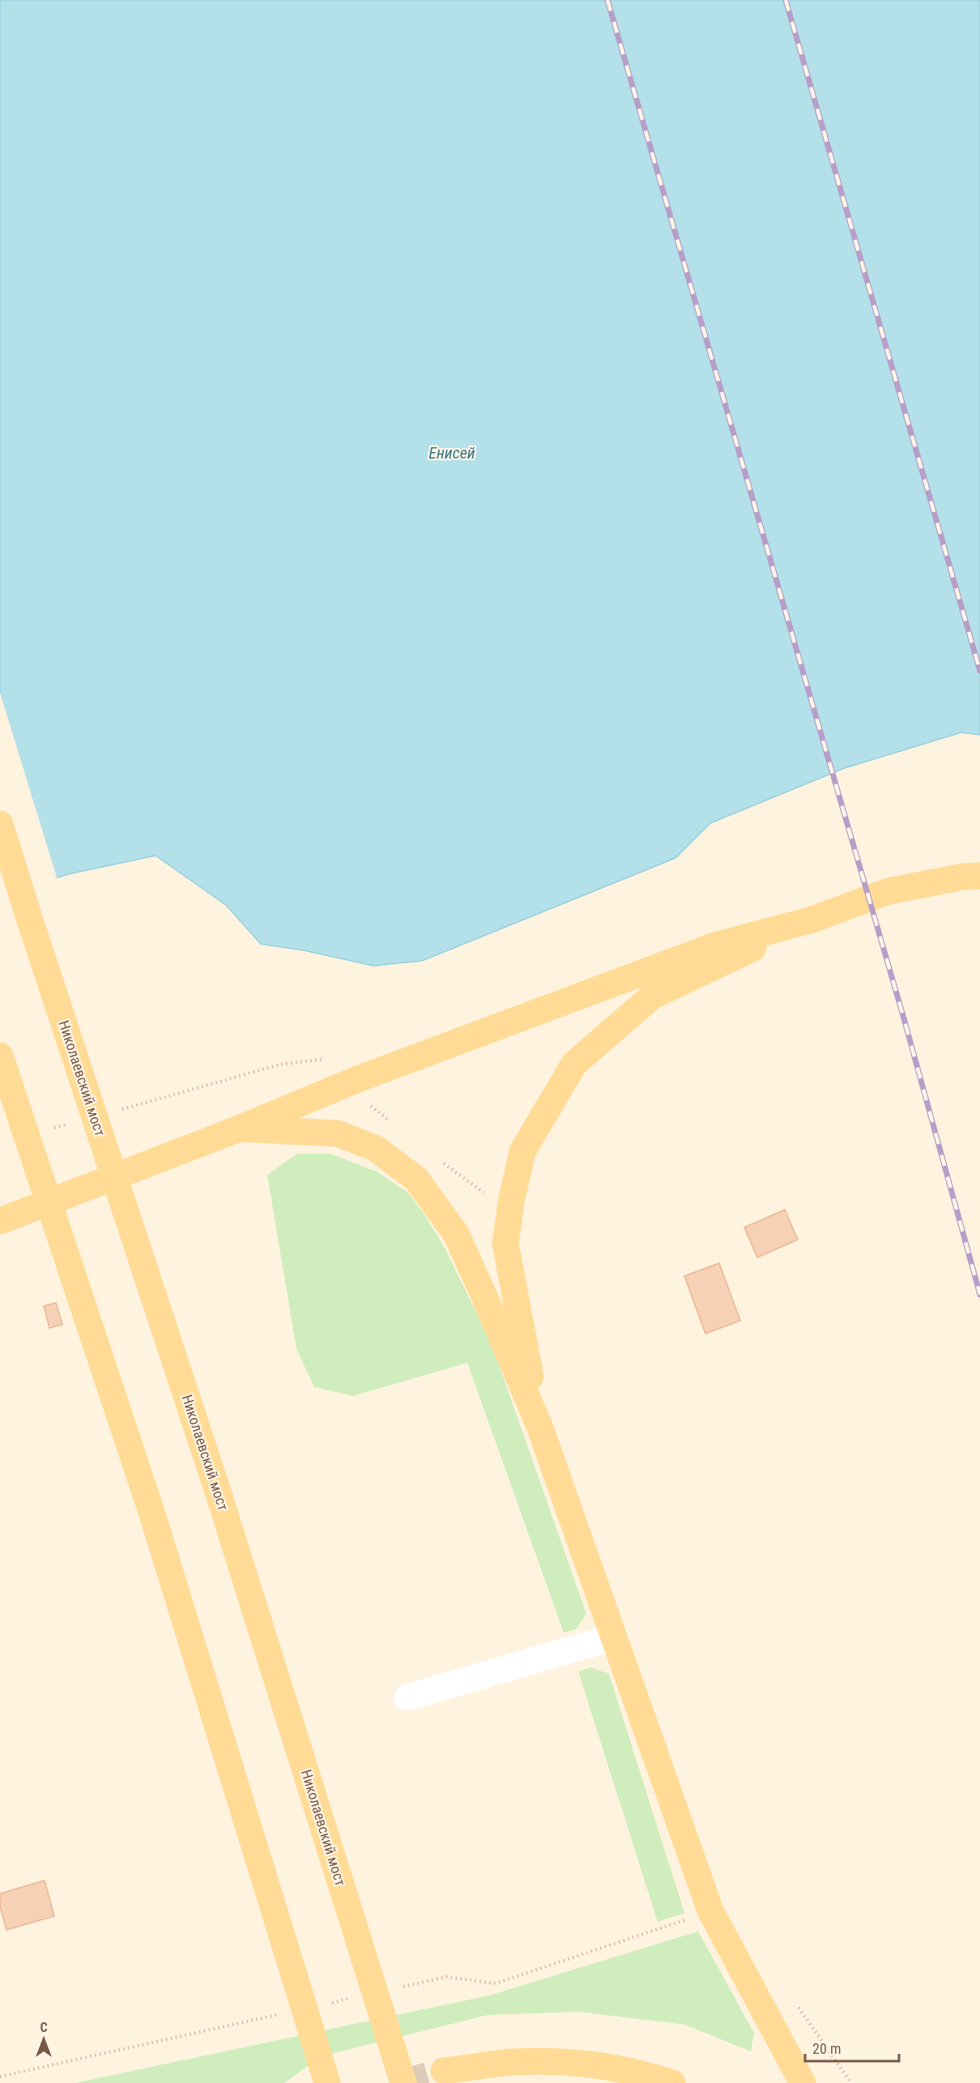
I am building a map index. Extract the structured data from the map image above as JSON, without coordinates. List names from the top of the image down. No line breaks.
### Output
{"streets":{"main road":["Николаевский мост"]},"water":["Енисей"],"scale_bar":"20 m","north":"top"}
